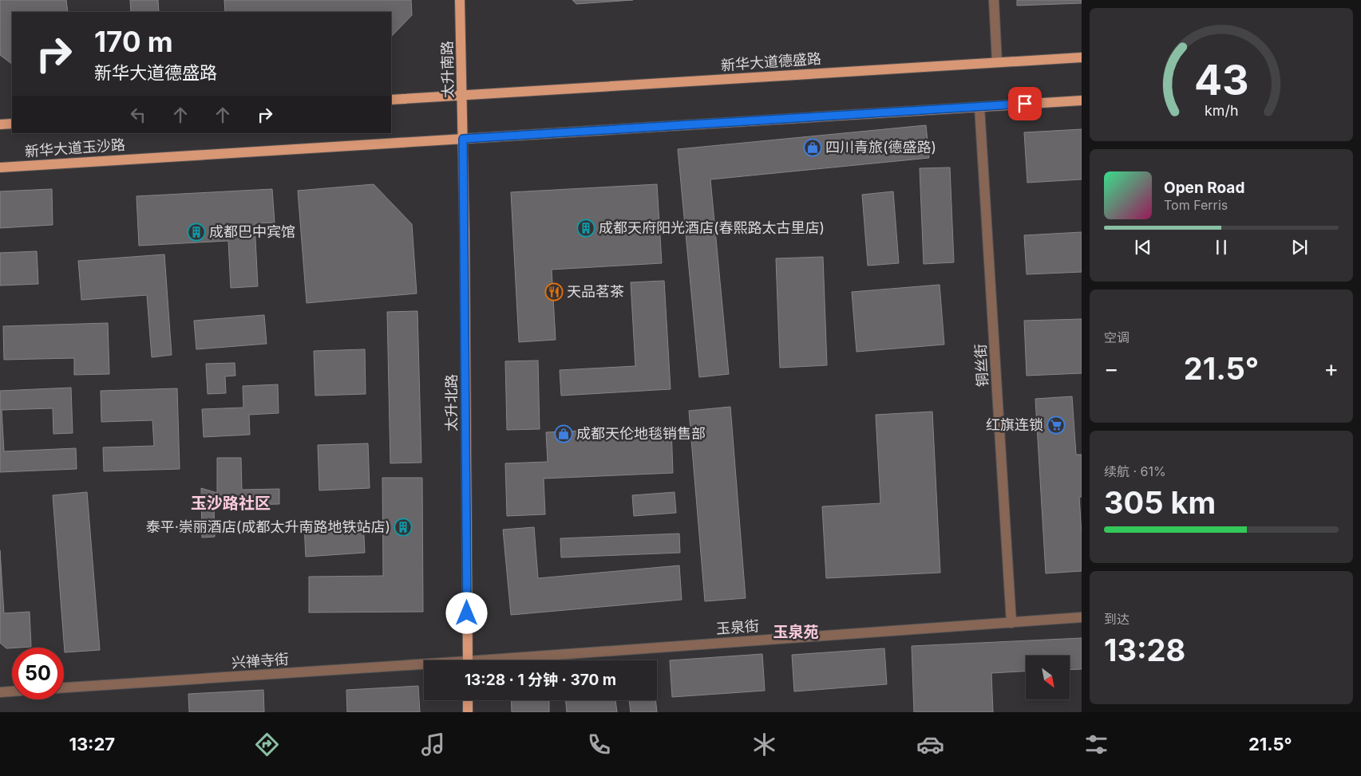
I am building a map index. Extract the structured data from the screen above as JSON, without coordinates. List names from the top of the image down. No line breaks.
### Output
{"streets":{"main road":["新华大道德盛路","太升南路","新华大道玉沙路","太升北路"],"street":["铜丝街","玉泉街","兴禅寺街"]},"crossings":[["新华大道德盛路","太升南路"],["太升南路","新华大道玉沙路"],["太升南路","太升北路"],["新华大道玉沙路","太升北路"],["铜丝街","玉泉街"]],"districts":["玉沙路社区","玉泉苑"],"places":{"shop":["四川青旅(德盛路)","成都天伦地毯销售部"],"building":["成都天府阳光酒店(春熙路太古里店)","成都巴中宾馆","泰平·崇丽酒店(成都太升南路地铁站店)"],"restaurant":["天品茗茶"],"supermarket":["红旗连锁"]},"north":"bottom right","page":{"turn":["170 m","新华大道德盛路"],"song":["Open Road","Tom Ferris"],"tile":["空调",["续航 · 61%","305 km"],["到达","13:28"]],"heat":["−","21.5°","+"],"limit":"50","trip":"13:28 · 1 分钟 · 370 m","tabs":["13:27","21.5°"],"gauge":["43","km/h"]}}
